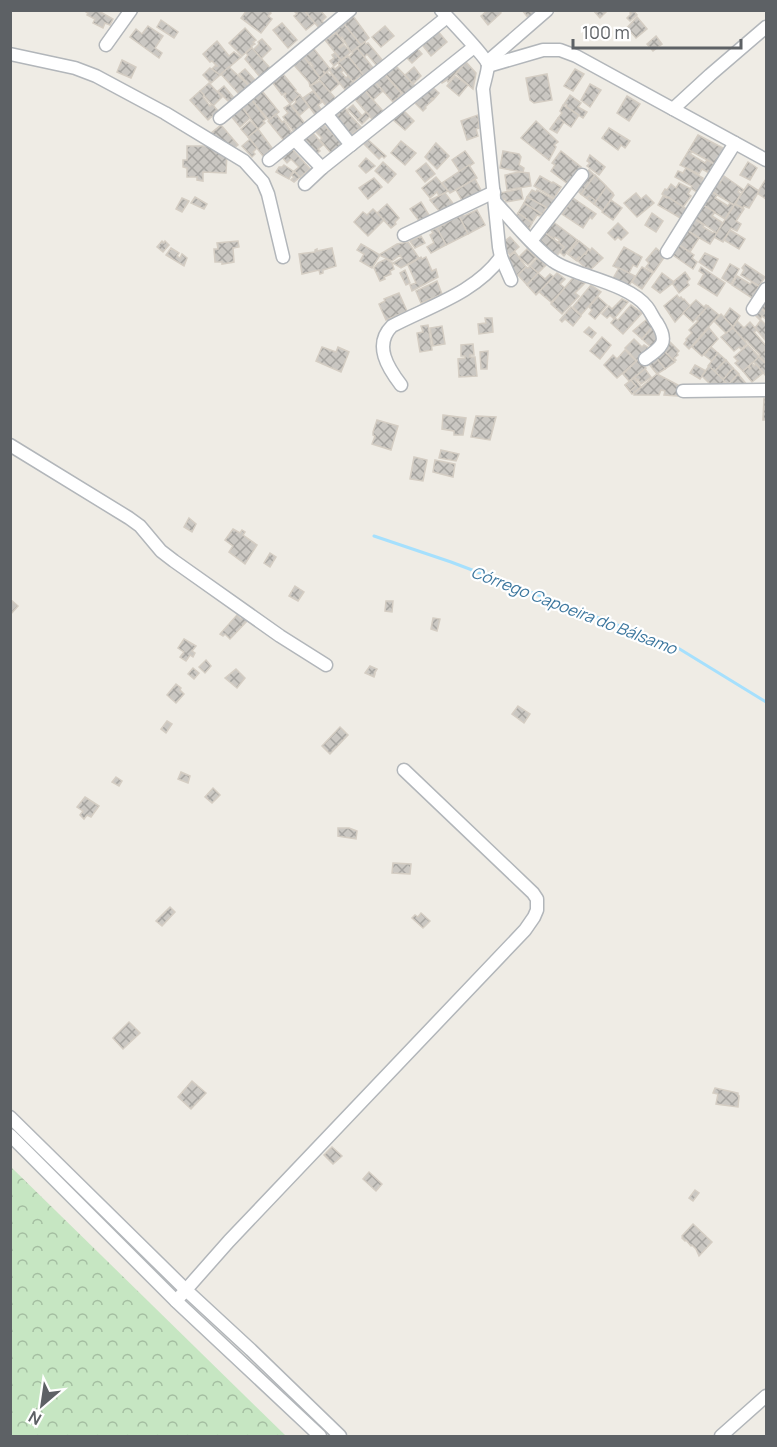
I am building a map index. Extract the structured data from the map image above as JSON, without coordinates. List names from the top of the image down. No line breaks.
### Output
{"water":["Córrego Capoeira do Bálsamo"],"scale_bar":"100 m","north":"bottom left"}
